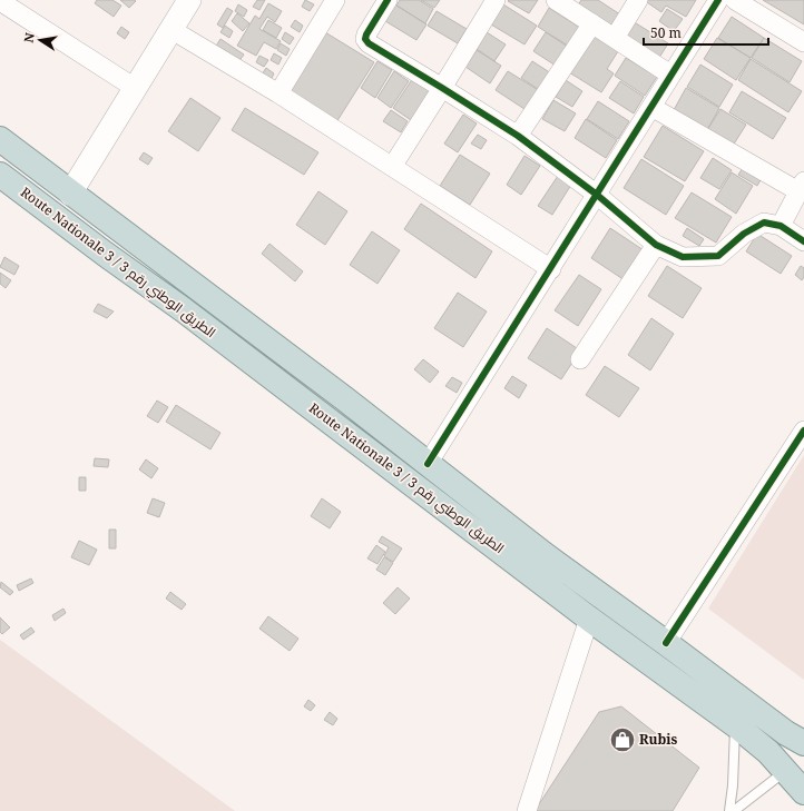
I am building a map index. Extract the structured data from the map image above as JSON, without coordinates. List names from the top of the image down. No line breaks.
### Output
{"streets":{"highway":["Route Nationale 3 / الطريق الوطني رقم 3"]},"places":{"shop":["Rubis"]},"scale_bar":"50 m","north":"left"}
